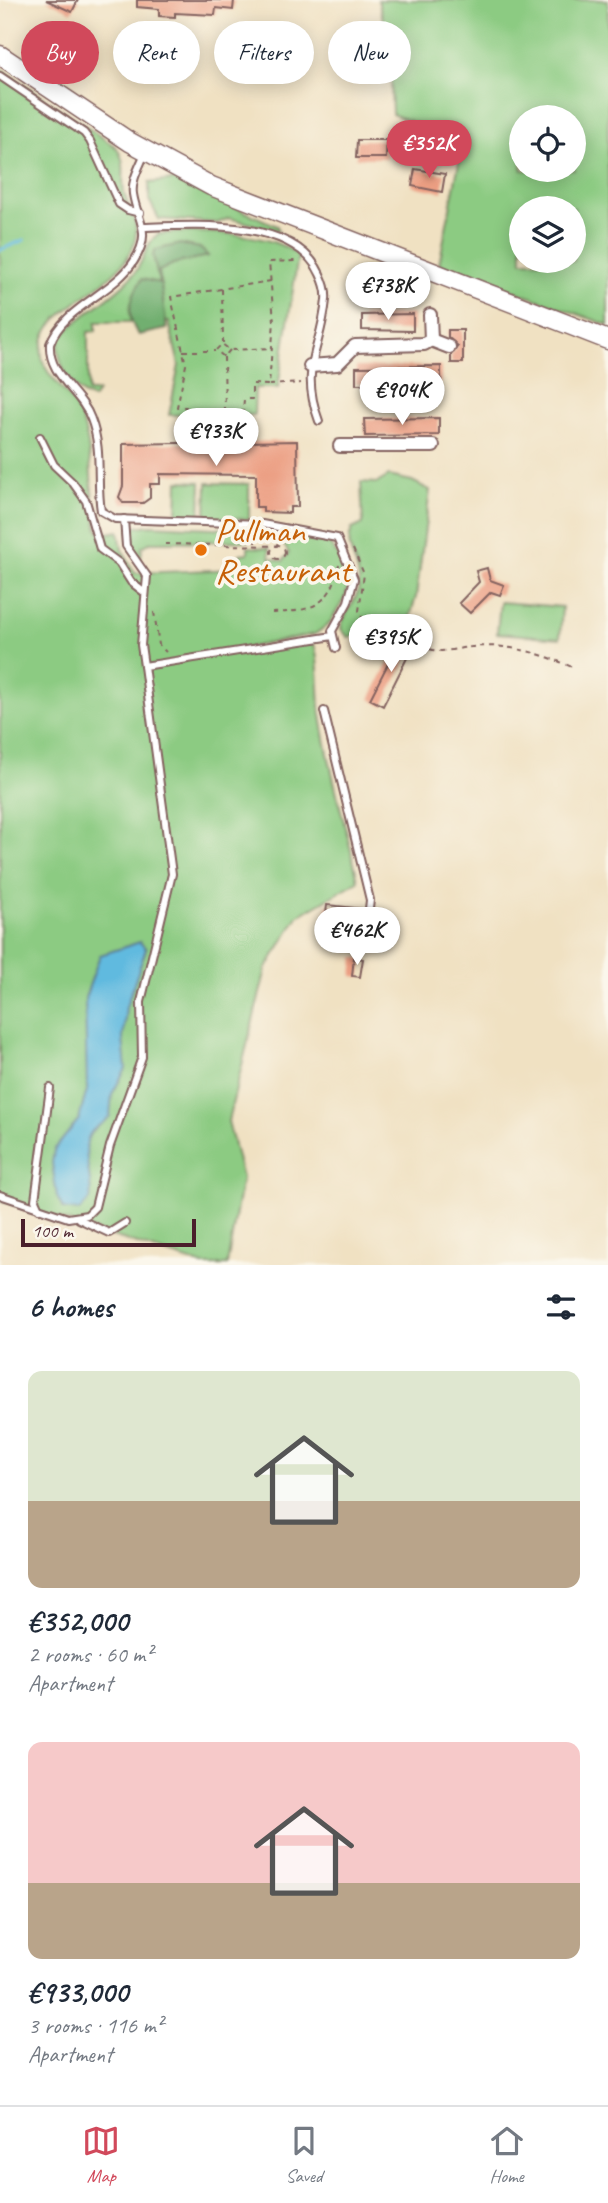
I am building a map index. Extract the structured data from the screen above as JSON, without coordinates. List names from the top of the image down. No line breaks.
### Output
{"places":["Pullman Restaurant"],"scale_bar":"100 m","page":{"chip":["Buy","Rent","Filters","New"],"price":["€352K","€738K","€904K","€933K","€395K","€462K"],"scale":"100 m","heading":"6 homes","list":[{"name":"€352,000","note":"2 rooms · 60 m² · Apartment"},{"name":"€933,000","note":"3 rooms · 116 m² · Apartment"}],"tabs":["Map","Saved","Home"]}}
